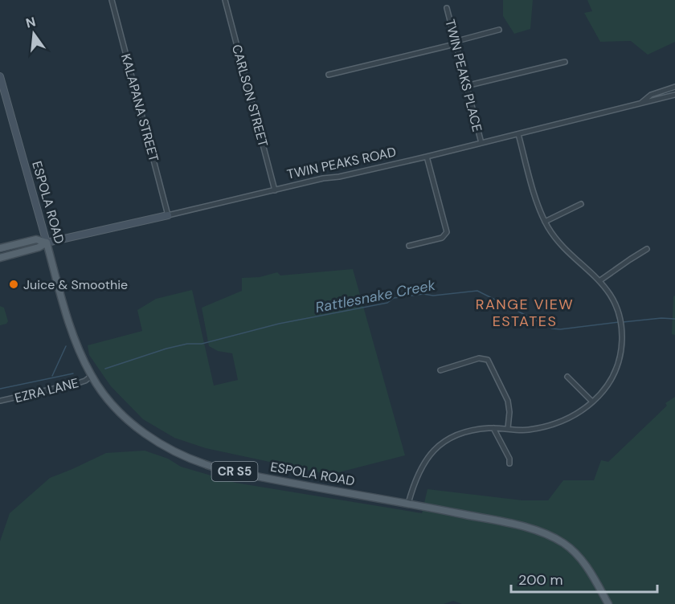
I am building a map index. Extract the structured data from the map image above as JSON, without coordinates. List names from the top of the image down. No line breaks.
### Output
{"streets":{"main road":["TWIN PEAKS ROAD","ESPOLA ROAD","CR S5"],"street":["TWIN PEAKS PLACE","CARLSON STREET","KALAPANA STREET","EZRA LANE"]},"crossings":[["TWIN PEAKS PLACE","TWIN PEAKS ROAD"],["CARLSON STREET","TWIN PEAKS ROAD"],["KALAPANA STREET","TWIN PEAKS ROAD"],["TWIN PEAKS ROAD","ESPOLA ROAD"],["ESPOLA ROAD","EZRA LANE"]],"districts":["RANGE VIEW ESTATES"],"water":["Rattlesnake Creek"],"places":["Juice & Smoothie"],"scale_bar":"200 m","north":"top"}
